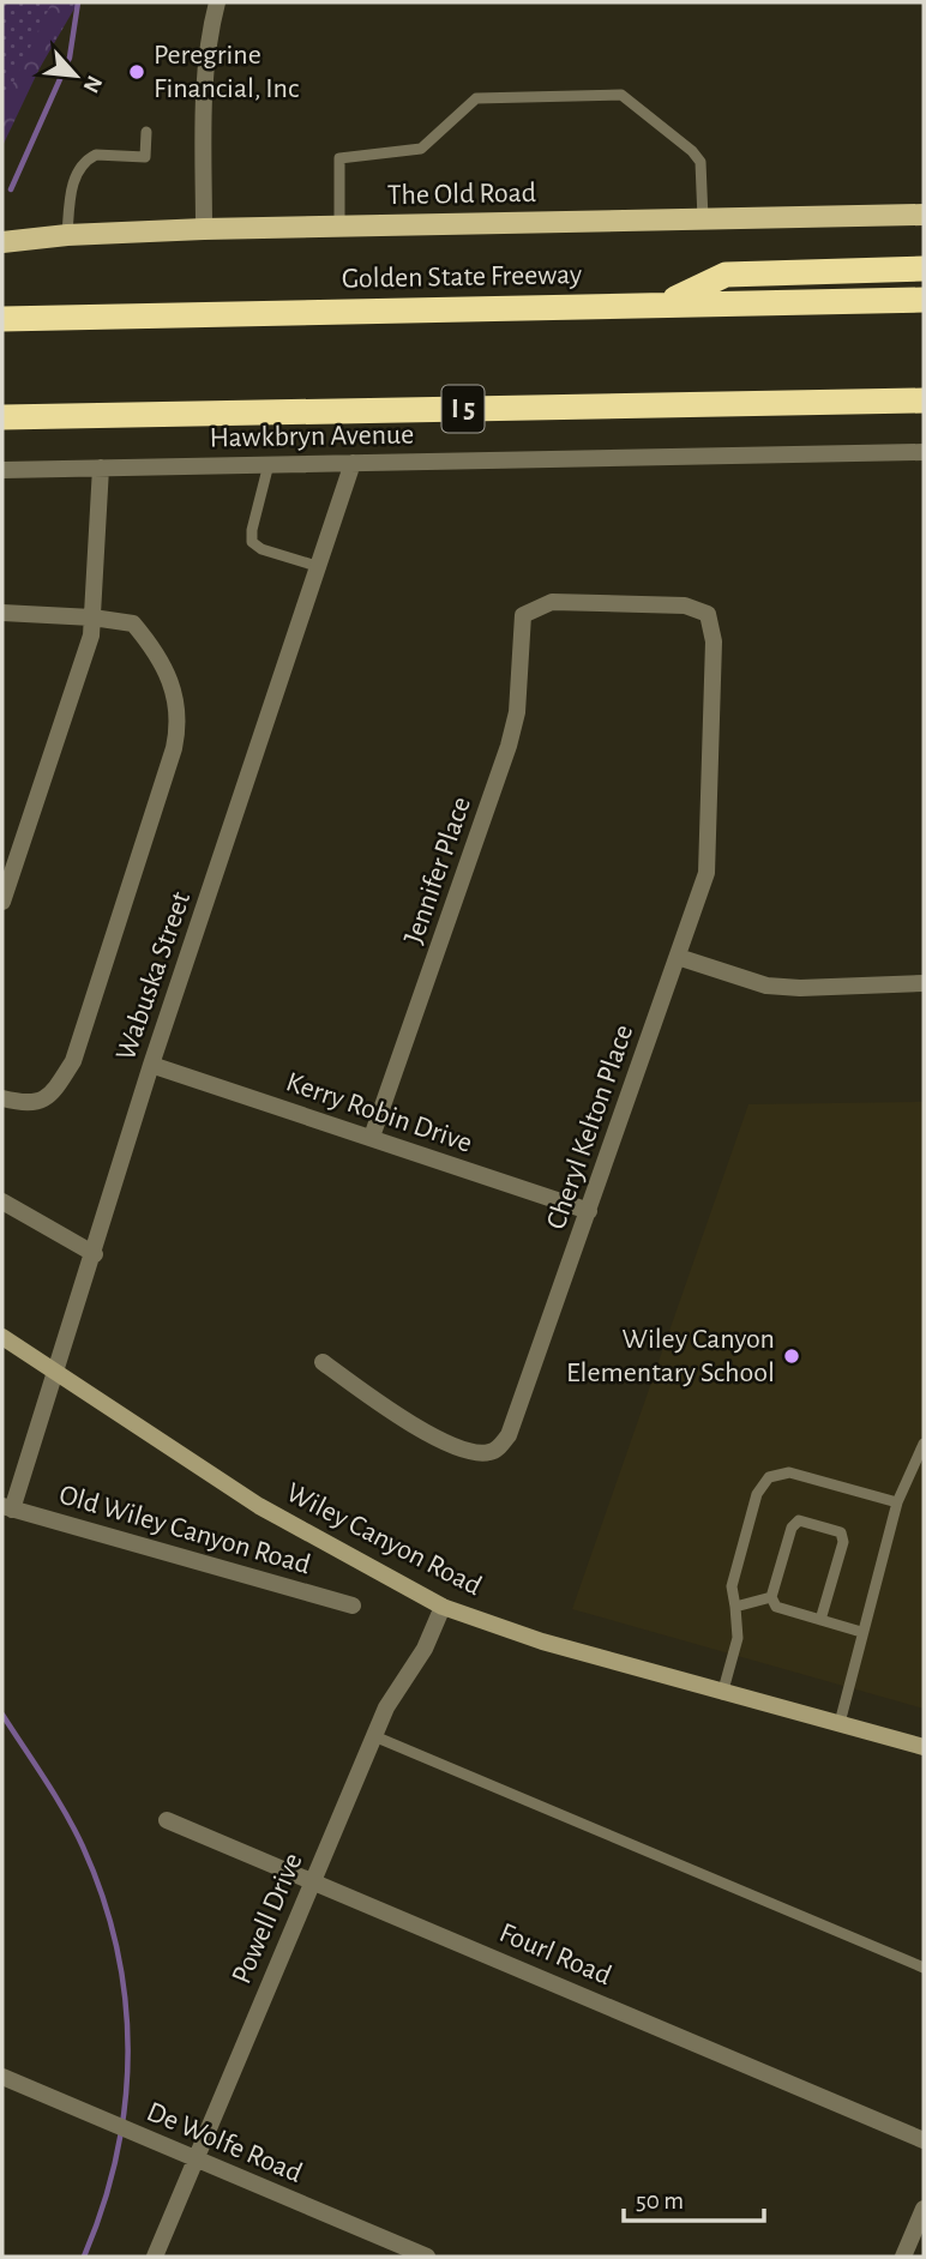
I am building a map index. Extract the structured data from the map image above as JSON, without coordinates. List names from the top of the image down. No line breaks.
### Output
{"streets":{"highway":["Golden State Freeway","I 5"],"main road":["The Old Road"],"street":["Hawkbryn Avenue","Jennifer Place","Wabuska Street","Kerry Robin Drive","Cheryl Kelton Place","Old Wiley Canyon Road","Wiley Canyon Road","Powell Drive","Fourl Road","De Wolfe Road"]},"crossings":[["Hawkbryn Avenue","Wabuska Street"],["Jennifer Place","Kerry Robin Drive"],["Jennifer Place","Cheryl Kelton Place"],["Wabuska Street","Kerry Robin Drive"],["Wabuska Street","Old Wiley Canyon Road"],["Wabuska Street","Wiley Canyon Road"],["Kerry Robin Drive","Cheryl Kelton Place"],["Wiley Canyon Road","Powell Drive"],["Powell Drive","Fourl Road"],["Powell Drive","De Wolfe Road"]],"places":["Peregrine Financial, Inc","Wiley Canyon Elementary School"],"scale_bar":"50 m","north":"bottom right"}
